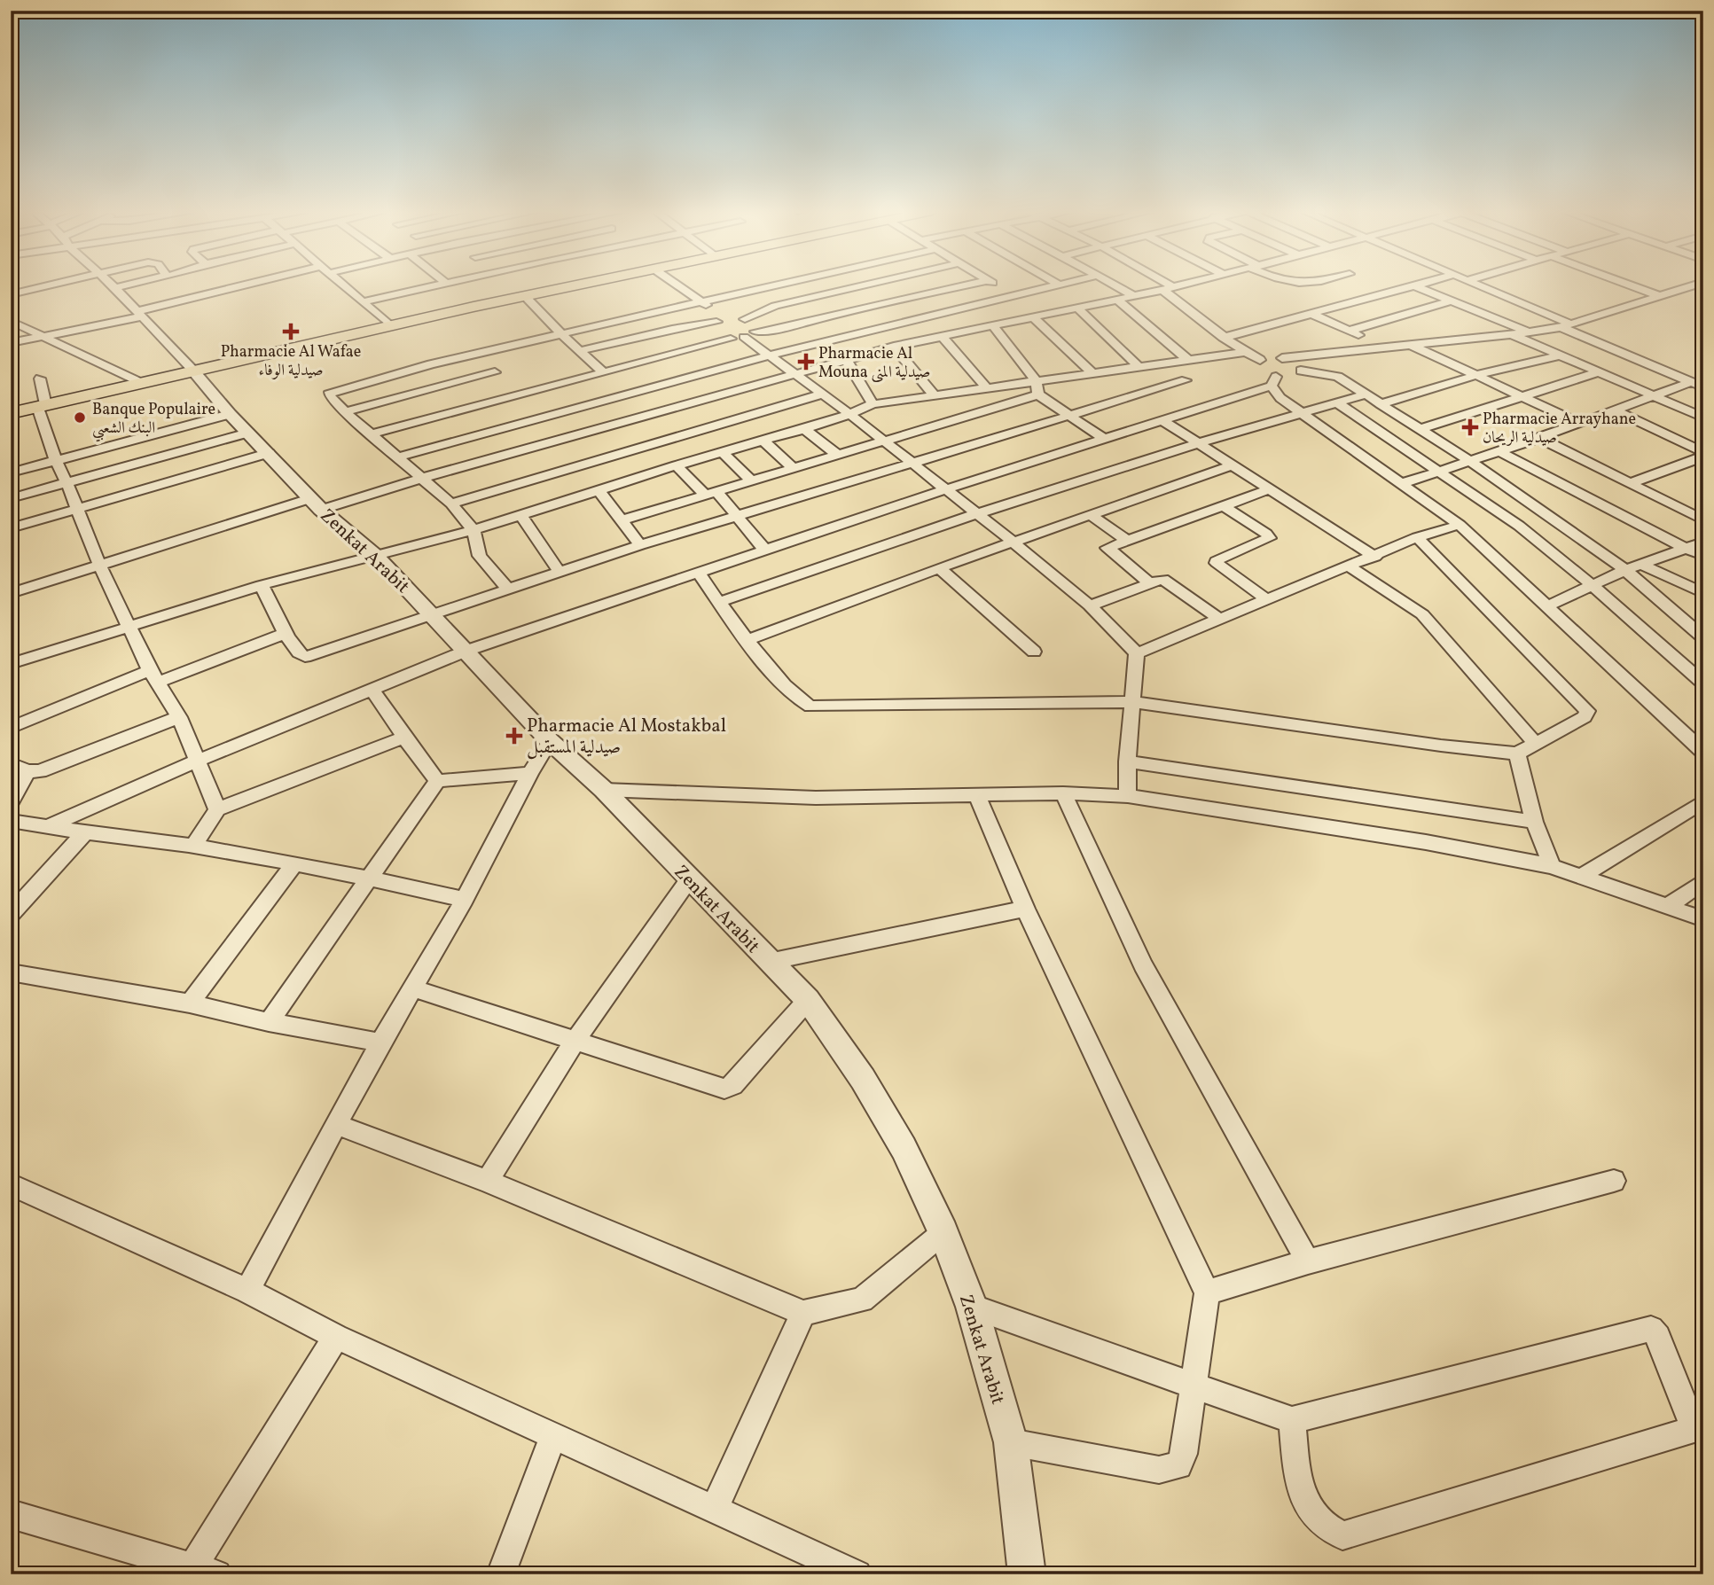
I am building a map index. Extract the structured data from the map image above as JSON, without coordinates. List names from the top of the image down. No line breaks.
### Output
{"streets":{"street":["Zenkat Arabit"]},"places":{"health":["Pharmacie Al Wafae صيدلية الوفاء","Pharmacie Al Mouna صيدلية المنى","Pharmacie Arrayhane صيدلية الريحان","Pharmacie Al Mostakbal صيدلية المستقبل"],"other":["Banque Populaire البنك الشعبي"]}}
